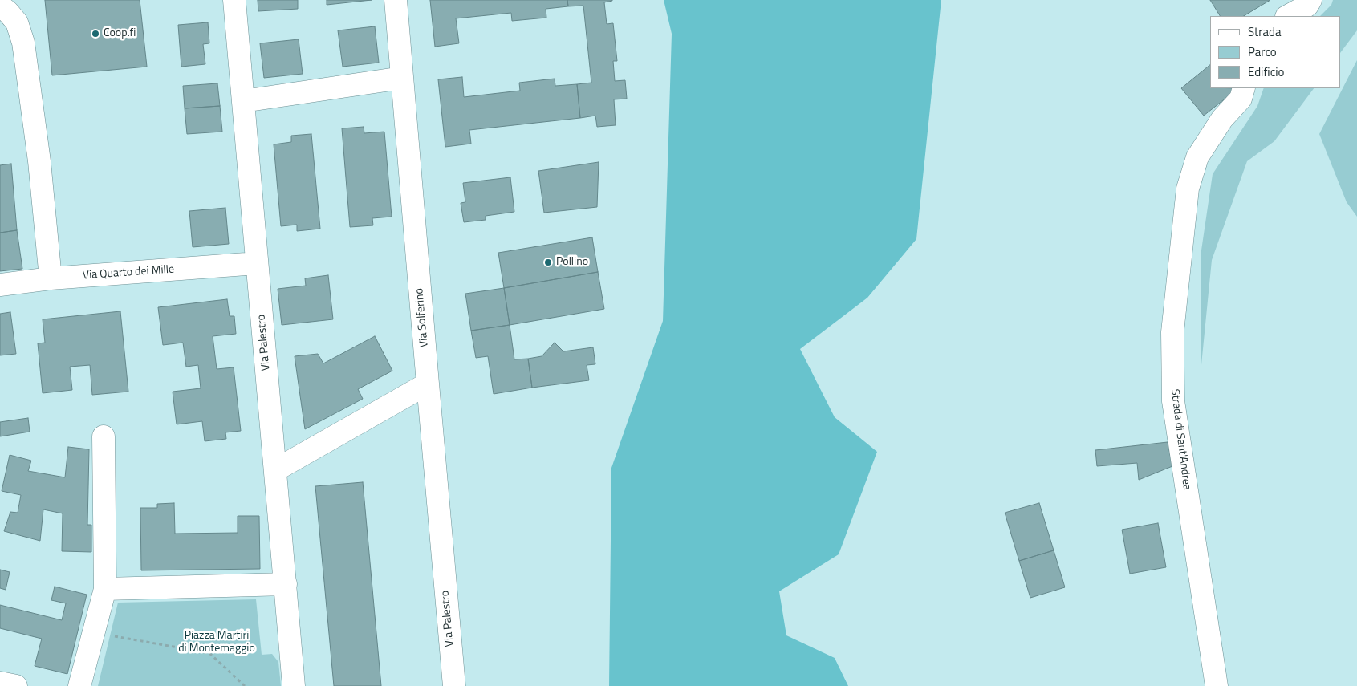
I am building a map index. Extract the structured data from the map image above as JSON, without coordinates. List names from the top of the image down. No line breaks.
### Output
{"streets":{"street":["Via Quarto dei Mille","Via Solferino","Via Palestro","Strada di Sant'Andrea"]},"crossings":[["Via Quarto dei Mille","Via Palestro"],["Via Solferino","Via Palestro"]],"parks":["Piazza Martiri di Montemaggio"],"places":["Coop.fi","Pollino"],"legend":["Strada","Parco","Edificio"]}
